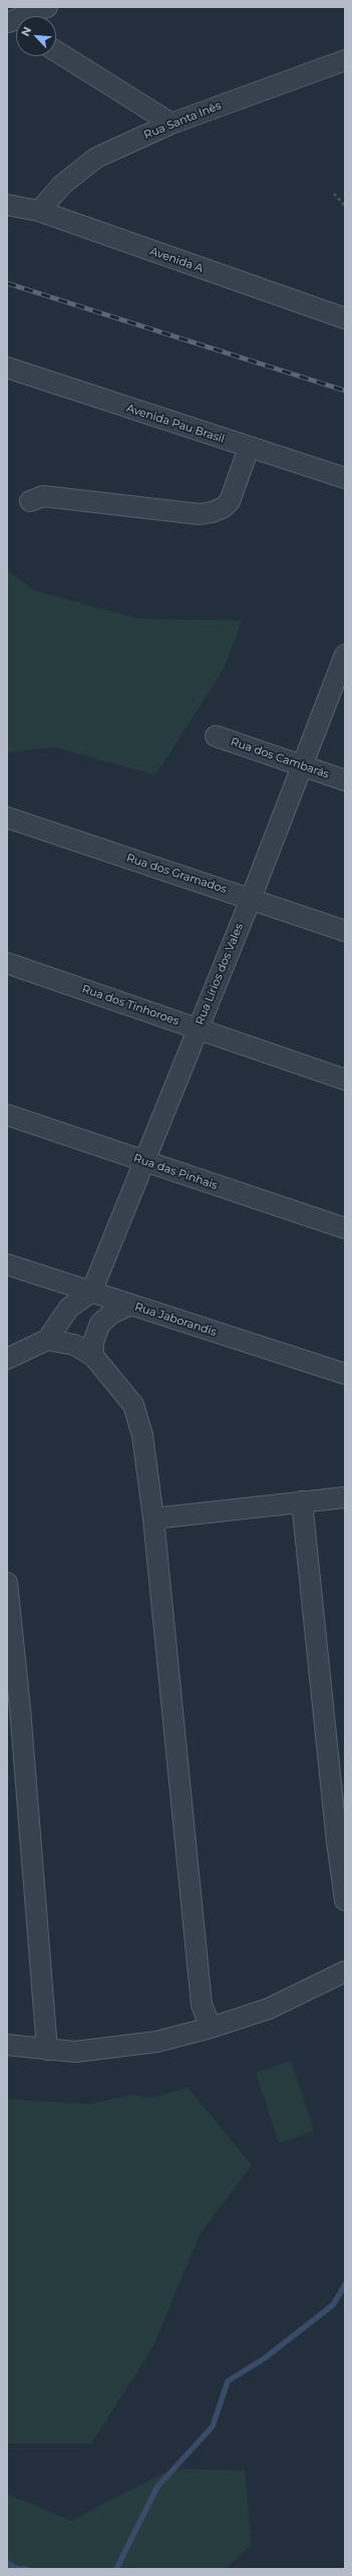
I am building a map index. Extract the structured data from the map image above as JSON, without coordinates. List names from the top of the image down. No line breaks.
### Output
{"streets":{"street":["Rua Santa Inês","Avenida A","Avenida Pau Brasil","Rua dos Cambarás","Rua dos Gramados","Rua Lírios dos Vales","Rua dos Tinhoroes","Rua das Pinhais","Rua Jaborandis"]},"crossings":[["Rua Santa Inês","Avenida A"],["Rua dos Cambarás","Rua Lírios dos Vales"],["Rua dos Gramados","Rua Lírios dos Vales"],["Rua Lírios dos Vales","Rua dos Tinhoroes"],["Rua Lírios dos Vales","Rua das Pinhais"],["Rua Lírios dos Vales","Rua Jaborandis"]],"north":"top left"}
